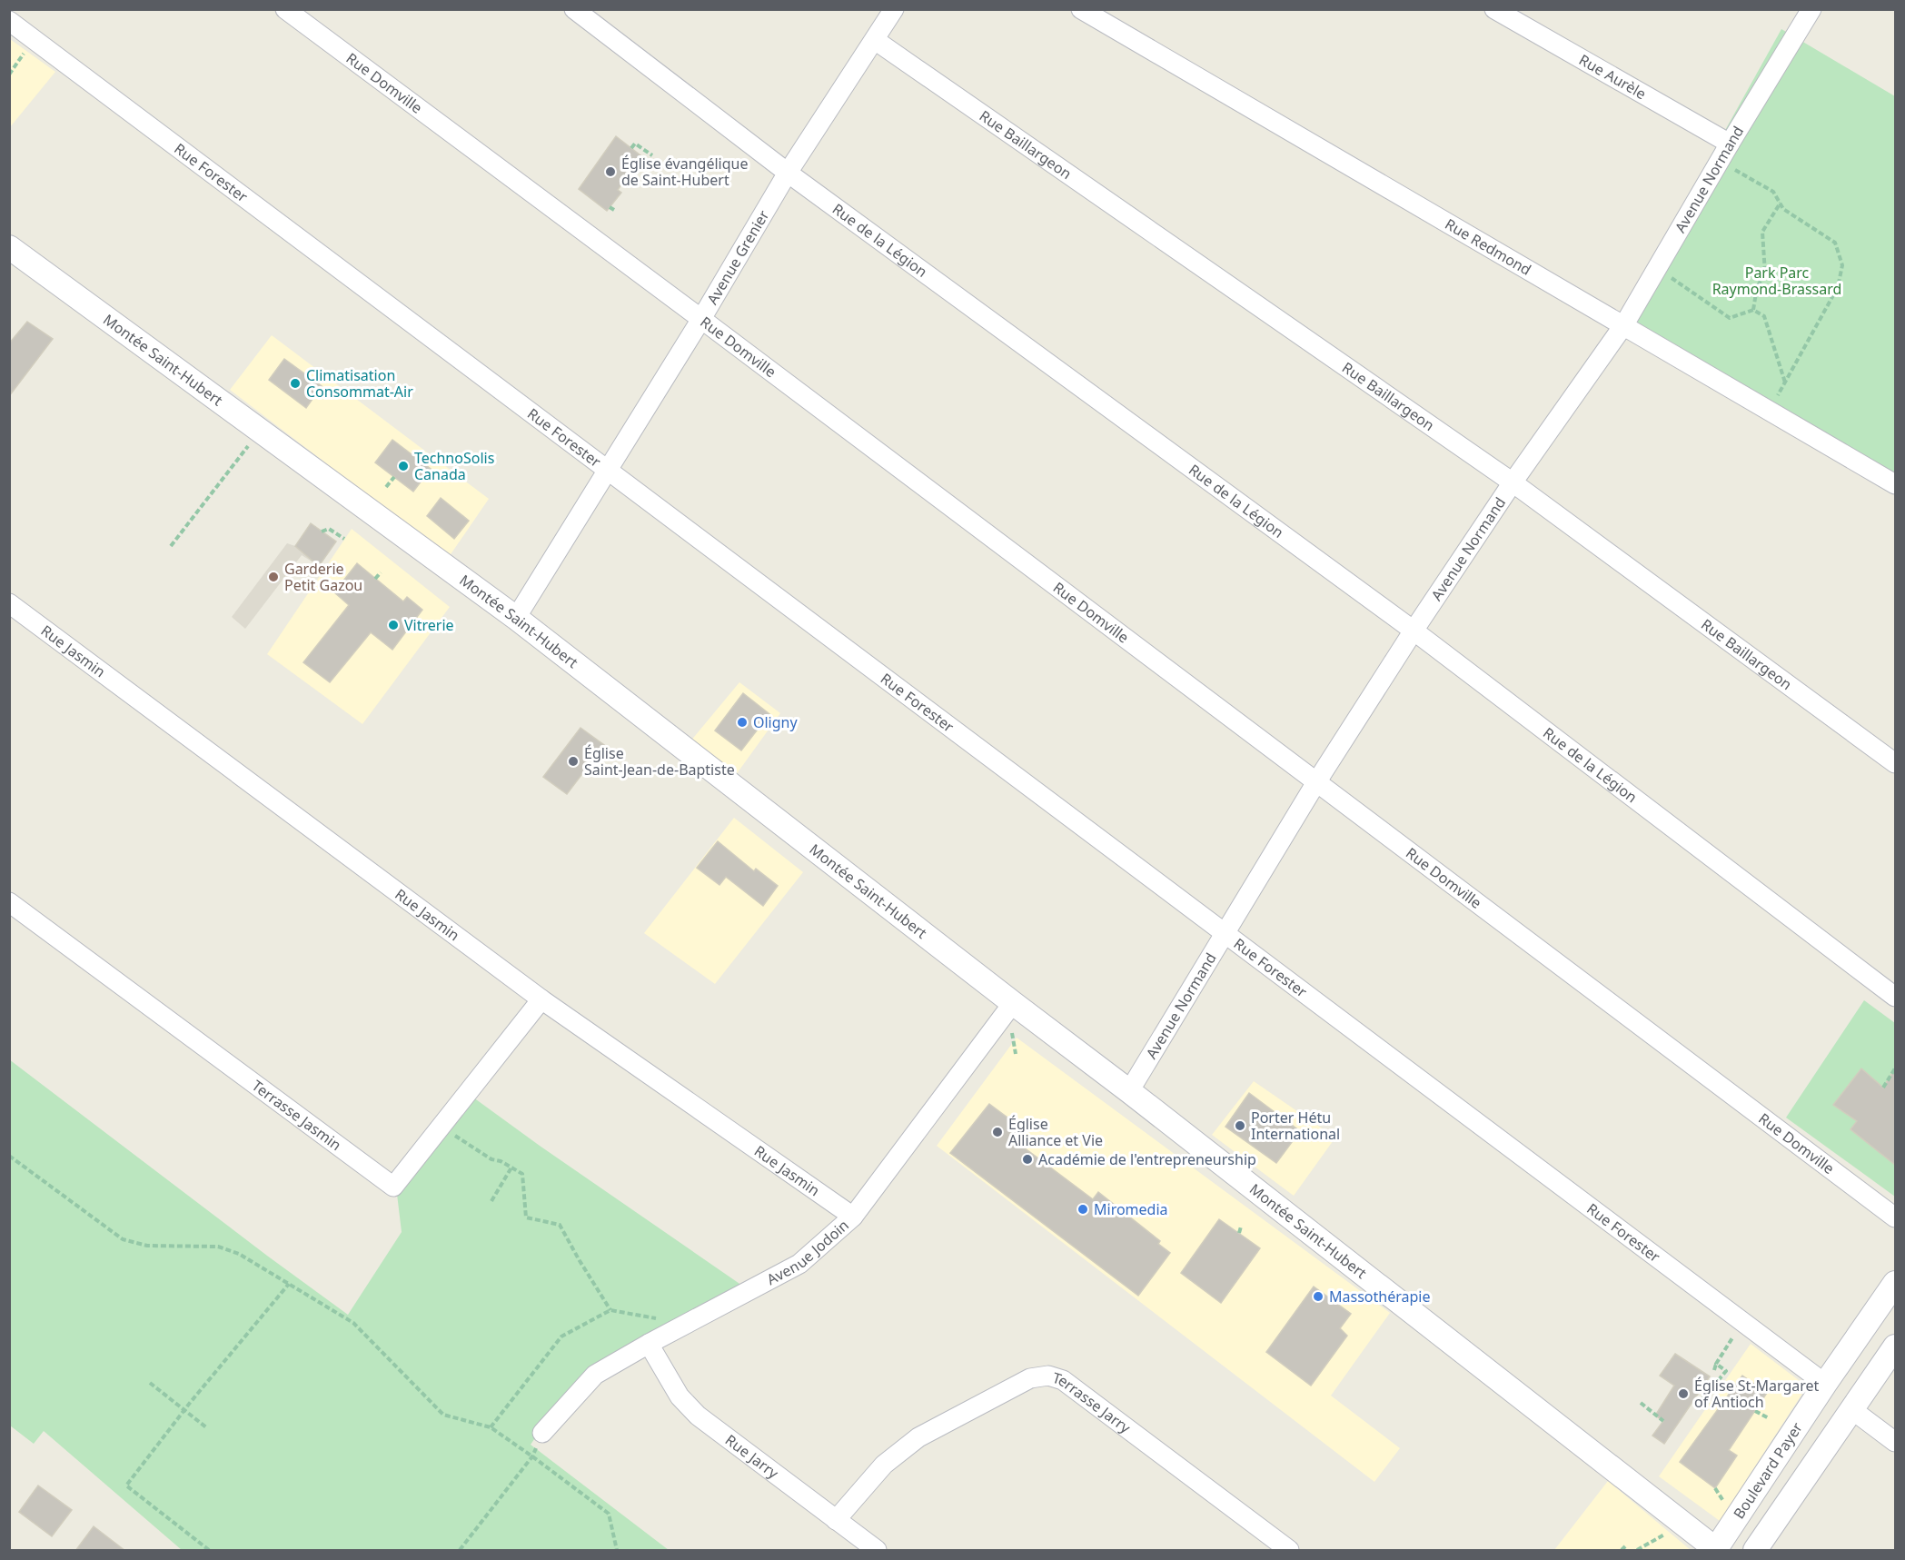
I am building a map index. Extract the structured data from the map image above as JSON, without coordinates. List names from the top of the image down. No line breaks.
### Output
{"streets":{"street":["Rue Aurèle","Rue Domville","Rue Baillargeon","Rue Forester","Avenue Normand","Rue de la Légion","Rue Redmond","Avenue Grenier","Montée Saint-Hubert","Rue Jasmin","Terrasse Jasmin","Avenue Jodoin","Terrasse Jarry","Rue Jarry","Boulevard Payer"]},"crossings":[["Rue Aurèle","Avenue Normand"],["Rue Domville","Avenue Normand"],["Rue Domville","Avenue Grenier"],["Rue Baillargeon","Avenue Normand"],["Rue Baillargeon","Avenue Grenier"],["Rue Forester","Avenue Normand"],["Rue Forester","Avenue Grenier"],["Rue Forester","Boulevard Payer"],["Avenue Normand","Rue de la Légion"],["Avenue Normand","Rue Redmond"],["Avenue Normand","Montée Saint-Hubert"],["Rue de la Légion","Avenue Grenier"],["Avenue Grenier","Montée Saint-Hubert"],["Montée Saint-Hubert","Avenue Jodoin"],["Montée Saint-Hubert","Boulevard Payer"],["Rue Jasmin","Terrasse Jasmin"],["Rue Jasmin","Avenue Jodoin"],["Avenue Jodoin","Rue Jarry"],["Terrasse Jarry","Rue Jarry"]],"parks":["Park Parc Raymond-Brassard"],"places":["Église évangélique de Saint-Hubert","Climatisation Consommat-Air","TechnoSolis Canada","Garderie Petit Gazou","Vitrerie","Oligny","Église Saint-Jean-de-Baptiste","Porter Hétu International","Église Alliance et Vie","Académie de l'entrepreneurship","Miromedia","Massothérapie","Église St-Margaret of Antioch"]}
